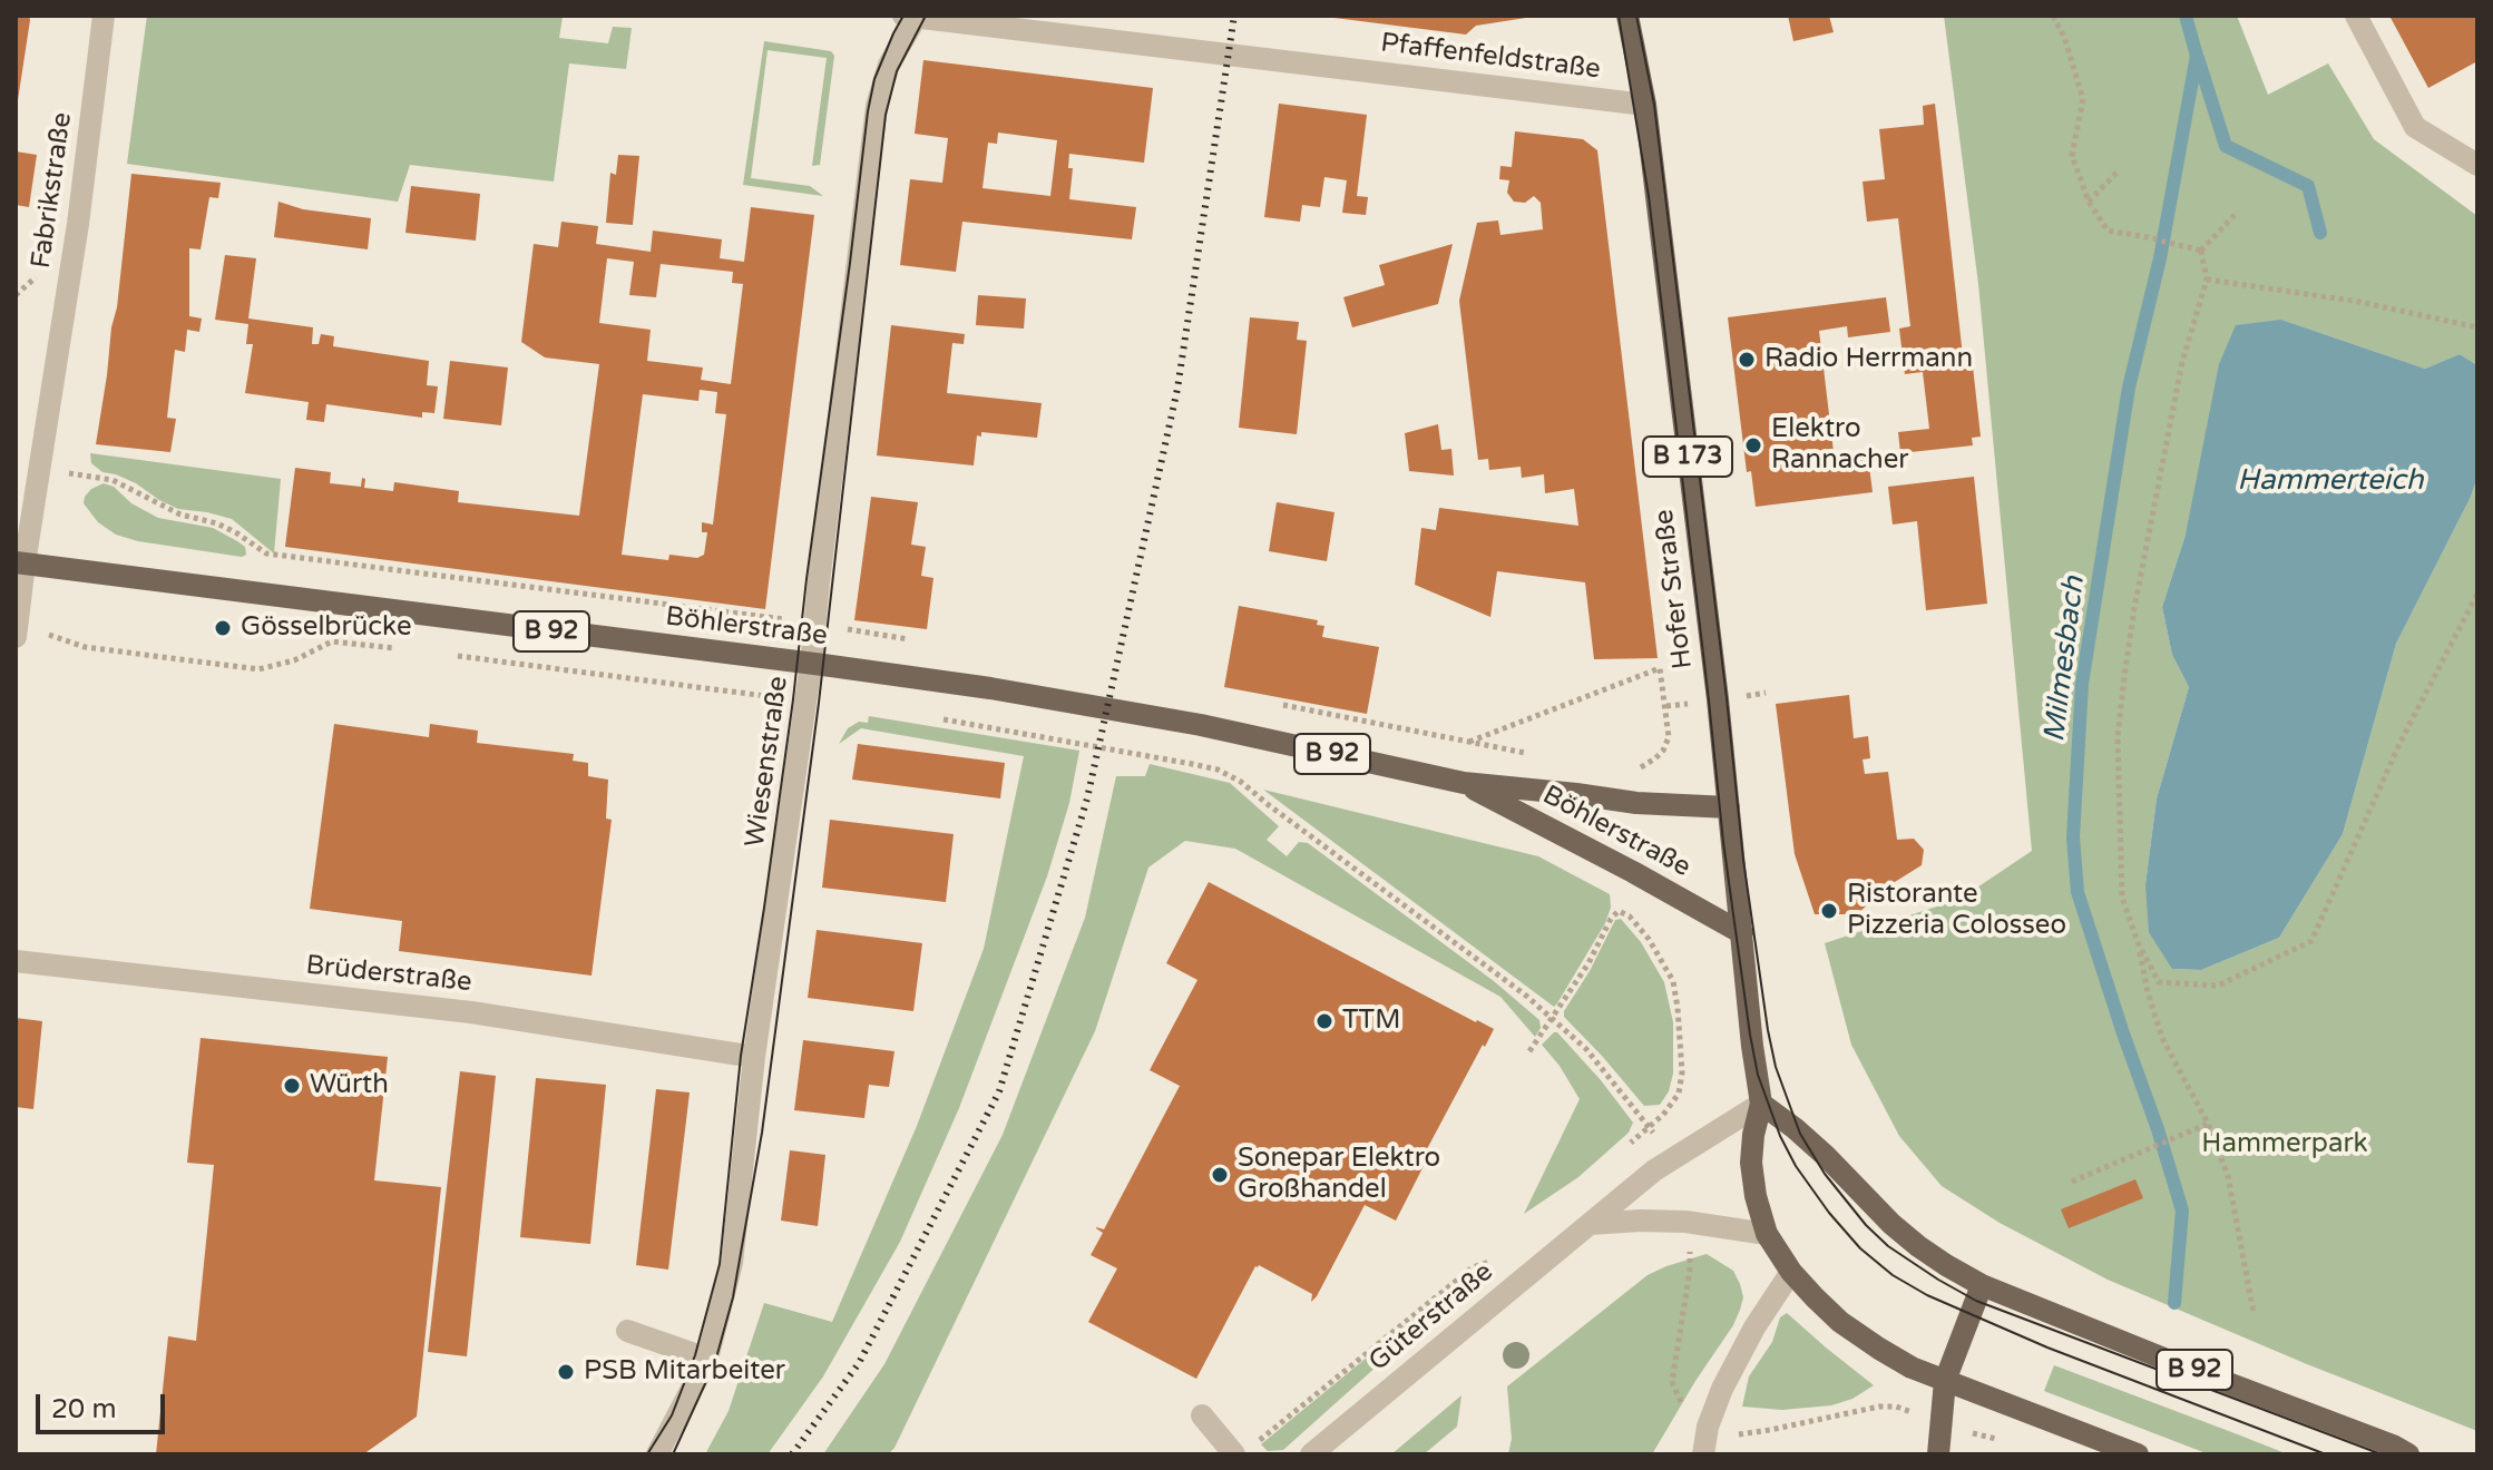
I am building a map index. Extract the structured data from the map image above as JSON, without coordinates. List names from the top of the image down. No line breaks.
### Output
{"streets":{"main road":["B 173","Hofer Straße","Böhlerstraße","B 92"],"street":["Pfaffenfeldstraße","Fabrikstraße","Wiesenstraße","Brüderstraße","Güterstraße"]},"crossings":[["Pfaffenfeldstraße","Hofer Straße"],["Pfaffenfeldstraße","Wiesenstraße"],["Fabrikstraße","Böhlerstraße"],["Hofer Straße","Böhlerstraße"],["Hofer Straße","B 92"],["Hofer Straße","Güterstraße"],["Böhlerstraße","Wiesenstraße"],["B 92","Güterstraße"],["Wiesenstraße","Brüderstraße"]],"water":["Hammerteich","Milmesbach"],"parks":["Hammerpark"],"places":["Radio Herrmann","Elektro Rannacher","Gösselbrücke","Ristorante Pizzeria Colosseo","TTM","Würth","Sonepar Elektro Großhandel","PSB Mitarbeiter"],"scale_bar":"20 m"}
